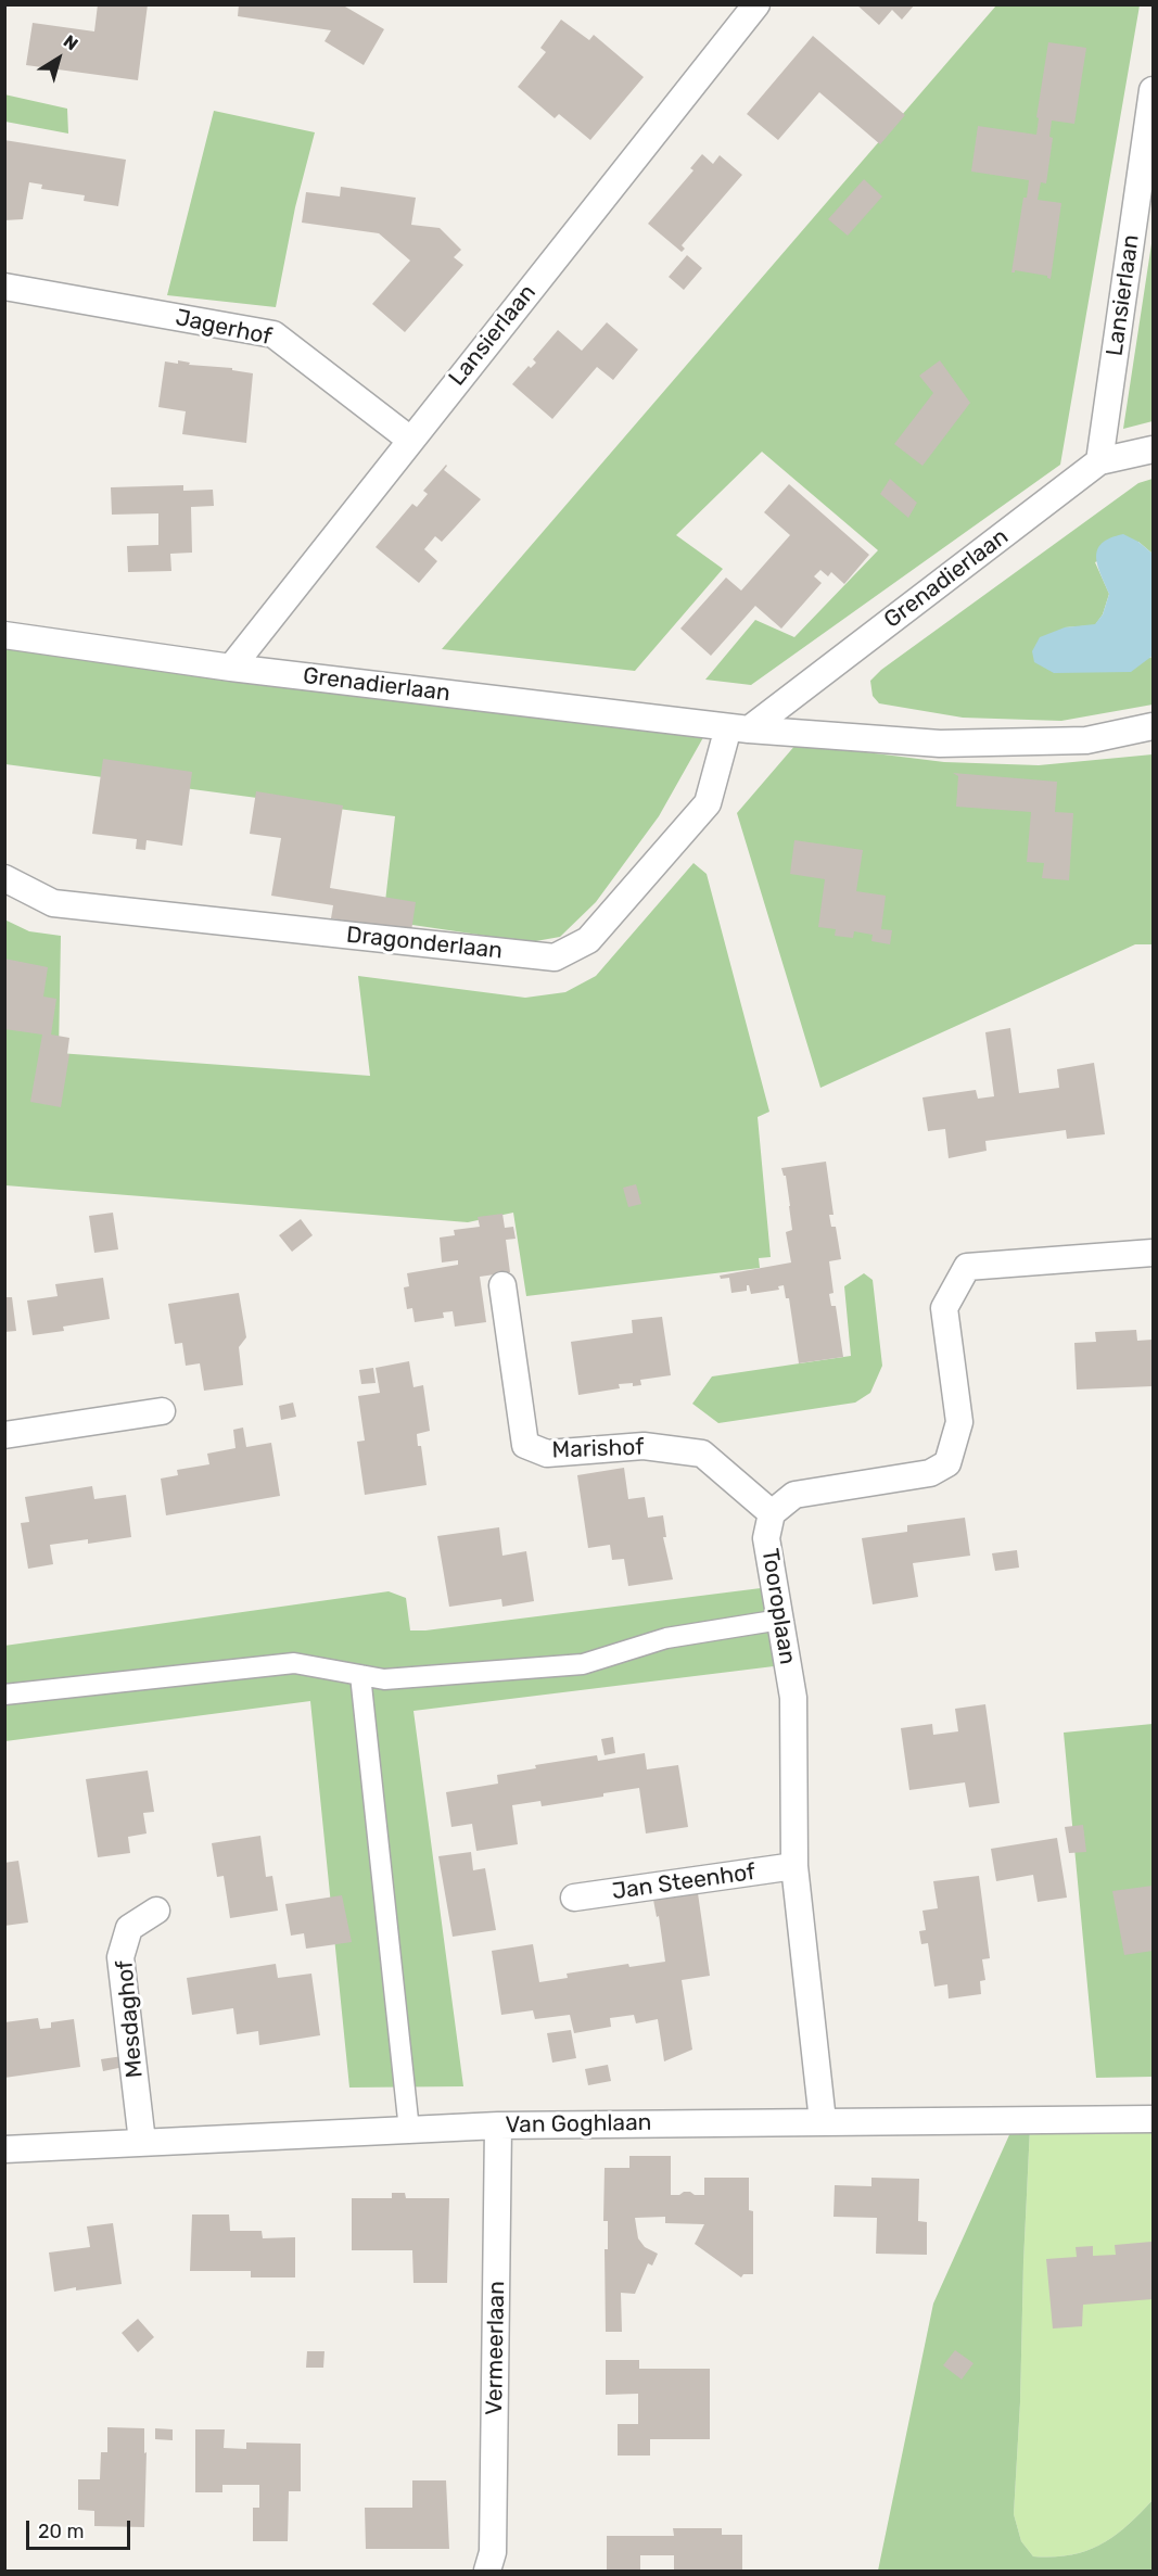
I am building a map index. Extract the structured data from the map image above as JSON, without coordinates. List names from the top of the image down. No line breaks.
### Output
{"streets":{"street":["Lansierlaan","Jagerhof","Grenadierlaan","Dragonderlaan","Marishof","Tooroplaan","Jan Steenhof","Mesdaghof","Van Goghlaan","Vermeerlaan"]},"crossings":[["Lansierlaan","Jagerhof"],["Lansierlaan","Grenadierlaan"],["Grenadierlaan","Dragonderlaan"],["Marishof","Tooroplaan"],["Tooroplaan","Jan Steenhof"],["Tooroplaan","Van Goghlaan"],["Mesdaghof","Van Goghlaan"],["Van Goghlaan","Vermeerlaan"]],"scale_bar":"20 m","north":"top right"}
